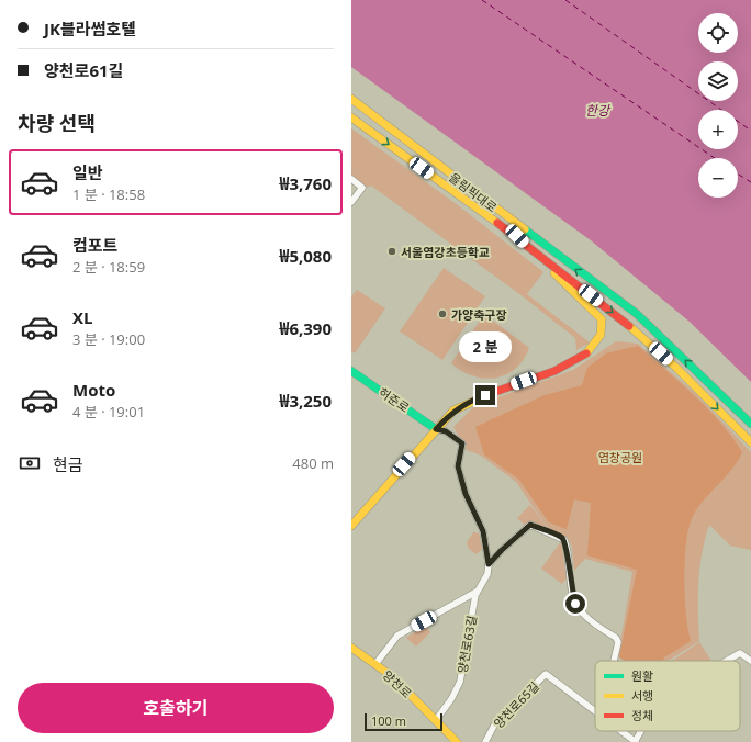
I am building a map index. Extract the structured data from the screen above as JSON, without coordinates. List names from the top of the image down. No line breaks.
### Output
{"streets":{"main road":["올림픽대로","허준로","양천로"],"street":["양천로63길","양천로65길"]},"crossings":[["허준로","양천로63길"],["양천로63길","양천로"]],"water":["한강"],"parks":["염창공원"],"places":["서울염강초등학교","가양축구장"],"legend":["원활","서행","정체"],"scale_bar":"100 m","page":{"banner":["JK블라썸호텔","양천로61길"],"map_buttons":["+","−"],"heading":"차량 선택","list":[{"name":"일반","note":"1 분 · 18:58","value":"₩3,760"},{"name":"컴포트","note":"2 분 · 18:59","value":"₩5,080"},{"name":"XL","note":"3 분 · 19:00","value":"₩6,390"},{"name":"Moto","note":"4 분 · 19:01","value":"₩3,250"}],"bubble":"2 분","pay":["현금","480 m"],"buttons":"호출하기","scale":"100 m"}}
